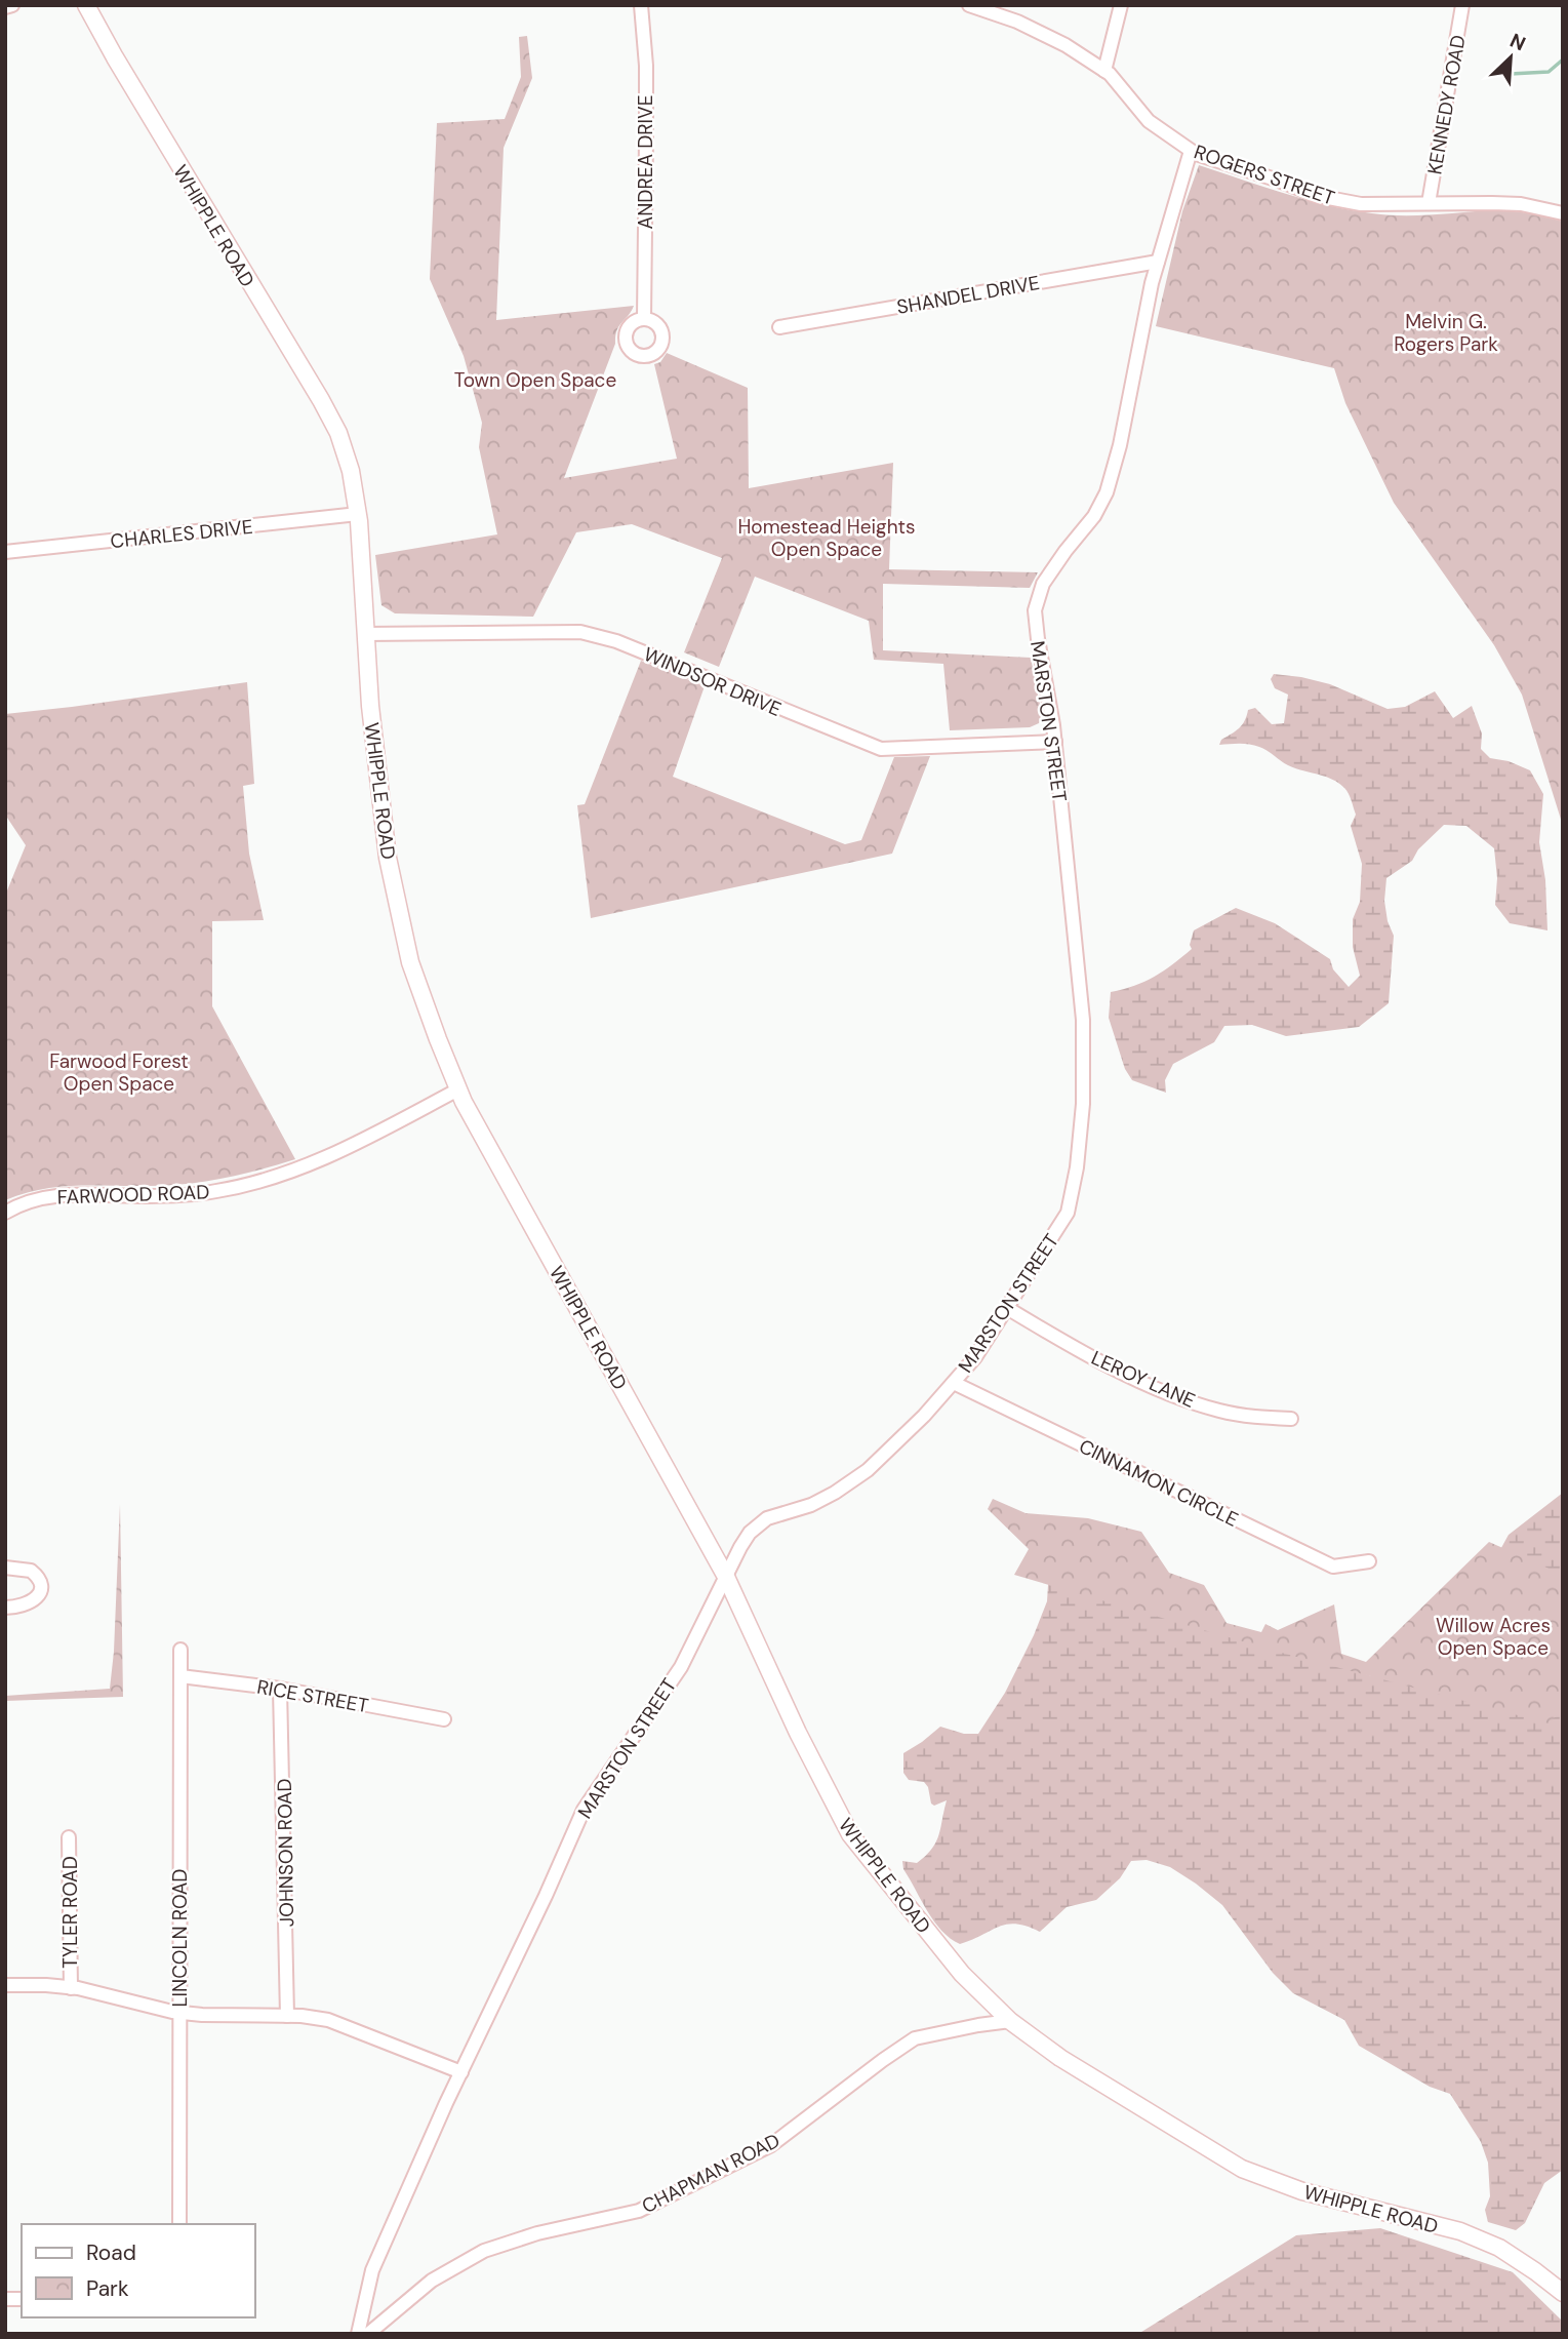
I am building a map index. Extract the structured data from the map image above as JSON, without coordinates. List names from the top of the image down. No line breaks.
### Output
{"streets":{"main road":["WHIPPLE ROAD"],"street":["KENNEDY ROAD","ANDREA DRIVE","ROGERS STREET","SHANDEL DRIVE","CHARLES DRIVE","WINDSOR DRIVE","MARSTON STREET","FARWOOD ROAD","LEROY LANE","CINNAMON CIRCLE","RICE STREET","JOHNSON ROAD","TYLER ROAD","LINCOLN ROAD","CHAPMAN ROAD"]},"crossings":[["KENNEDY ROAD","ROGERS STREET"],["ROGERS STREET","MARSTON STREET"],["WHIPPLE ROAD","CHARLES DRIVE"],["WHIPPLE ROAD","WINDSOR DRIVE"],["WHIPPLE ROAD","MARSTON STREET"],["WHIPPLE ROAD","FARWOOD ROAD"],["WHIPPLE ROAD","CHAPMAN ROAD"],["SHANDEL DRIVE","MARSTON STREET"],["WINDSOR DRIVE","MARSTON STREET"],["MARSTON STREET","LEROY LANE"],["MARSTON STREET","CINNAMON CIRCLE"],["RICE STREET","JOHNSON ROAD"],["RICE STREET","LINCOLN ROAD"]],"parks":["Melvin G. Rogers Park","Town Open Space","Homestead Heights Open Space","Farwood Forest Open Space","Willow Acres Open Space"],"legend":["Road","Park"],"north":"top right"}
